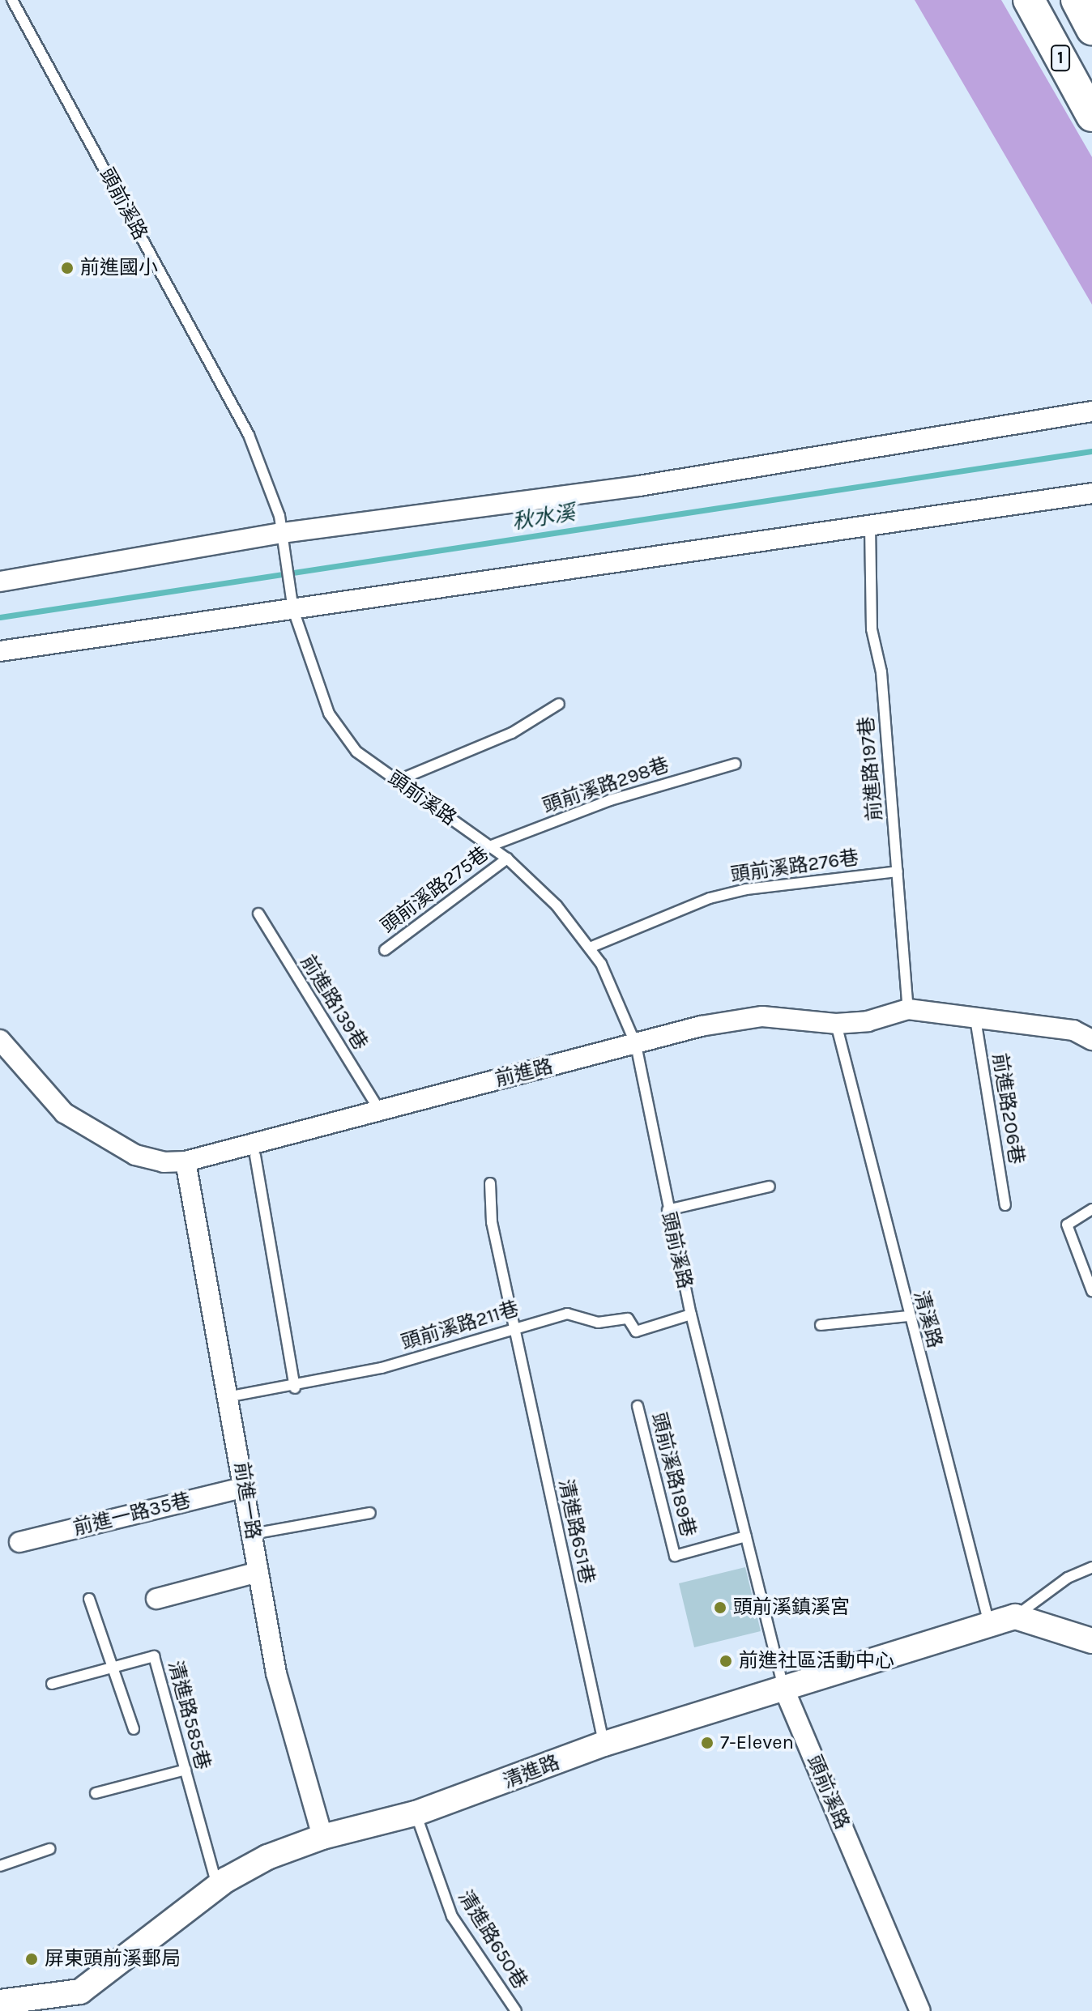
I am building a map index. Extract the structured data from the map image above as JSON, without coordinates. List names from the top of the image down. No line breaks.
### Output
{"streets":{"main road":["1"],"street":["頭前溪路","前進路","前進一路","前進一路35巷","清進路"],"lane":["前進路197巷","頭前溪路298巷","頭前溪路276巷","頭前溪路275巷","前進路139巷","前進路206巷","清溪路","頭前溪路211巷","頭前溪路189巷","清進路651巷","清進路585巷","清進路650巷"]},"crossings":[["頭前溪路","頭前溪路298巷"],["頭前溪路","頭前溪路276巷"],["頭前溪路","頭前溪路275巷"],["頭前溪路","前進路"],["頭前溪路","頭前溪路211巷"],["頭前溪路","頭前溪路189巷"],["頭前溪路","清進路"],["前進路197巷","頭前溪路276巷"],["前進路197巷","前進路"],["前進路139巷","前進路"],["前進路","前進路206巷"],["前進路","清溪路"],["前進路","前進一路"],["清溪路","清進路"],["頭前溪路211巷","前進一路"],["頭前溪路211巷","清進路651巷"],["前進一路","前進一路35巷"],["前進一路","清進路"],["清進路651巷","清進路"],["清進路585巷","清進路"],["清進路","清進路650巷"]],"water":["秋水溪"],"places":["前進國小","頭前溪鎮溪宮","前進社區活動中心","7-Eleven","屏東頭前溪郵局"]}
